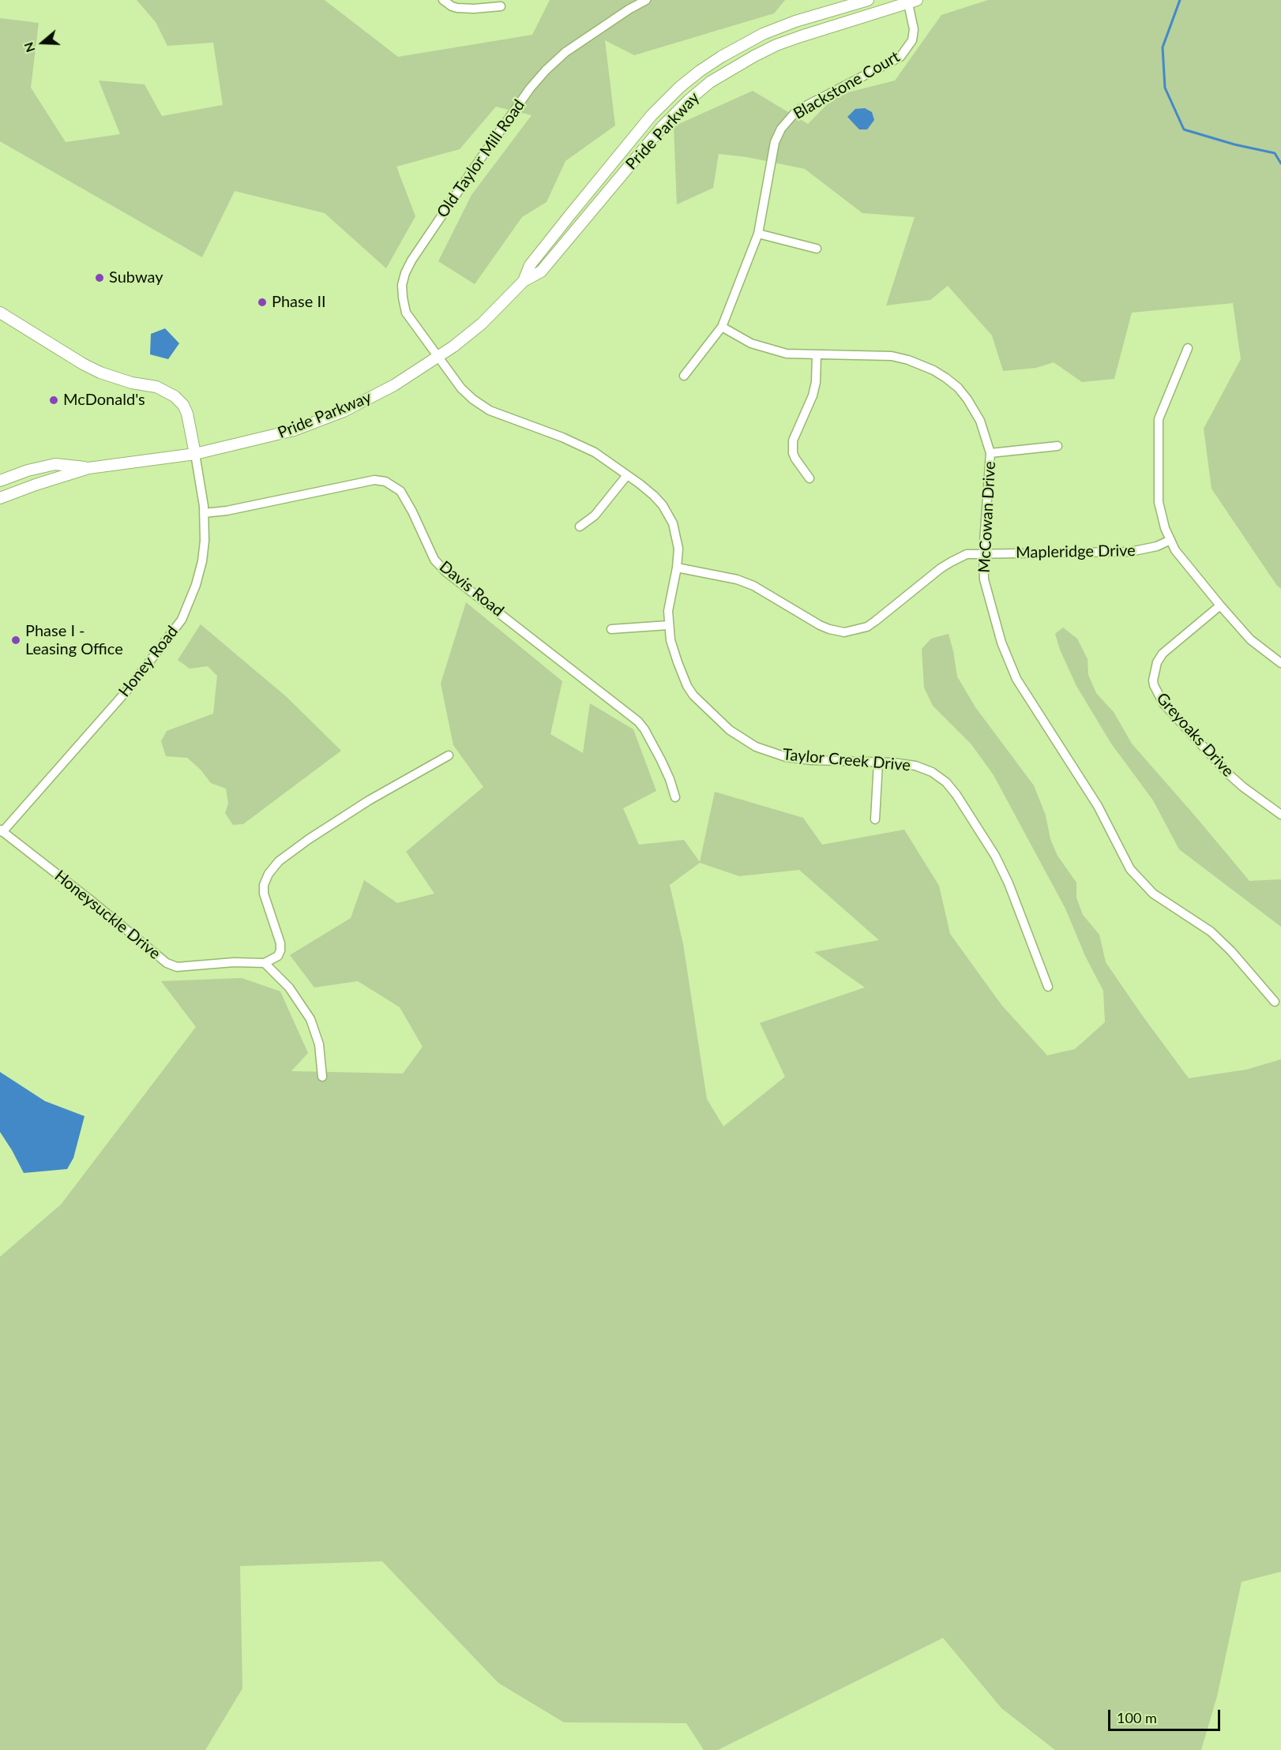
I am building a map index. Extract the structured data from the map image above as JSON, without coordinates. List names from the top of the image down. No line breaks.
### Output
{"streets":{"main road":["Pride Parkway"],"street":["Blackstone Court","Old Taylor Mill Road","McCowan Drive","Mapleridge Drive","Davis Road","Honey Road","Greyoaks Drive","Taylor Creek Drive","Honeysuckle Drive"]},"crossings":[["Blackstone Court","Pride Parkway"],["Blackstone Court","McCowan Drive"],["Pride Parkway","Old Taylor Mill Road"],["Pride Parkway","Honey Road"],["Pride Parkway","Taylor Creek Drive"],["Old Taylor Mill Road","Taylor Creek Drive"],["McCowan Drive","Mapleridge Drive"],["Mapleridge Drive","Taylor Creek Drive"],["Davis Road","Honey Road"],["Honey Road","Honeysuckle Drive"]],"places":["Subway","Phase II","McDonald's","Phase I - Leasing Office"],"scale_bar":"100 m","north":"left"}
